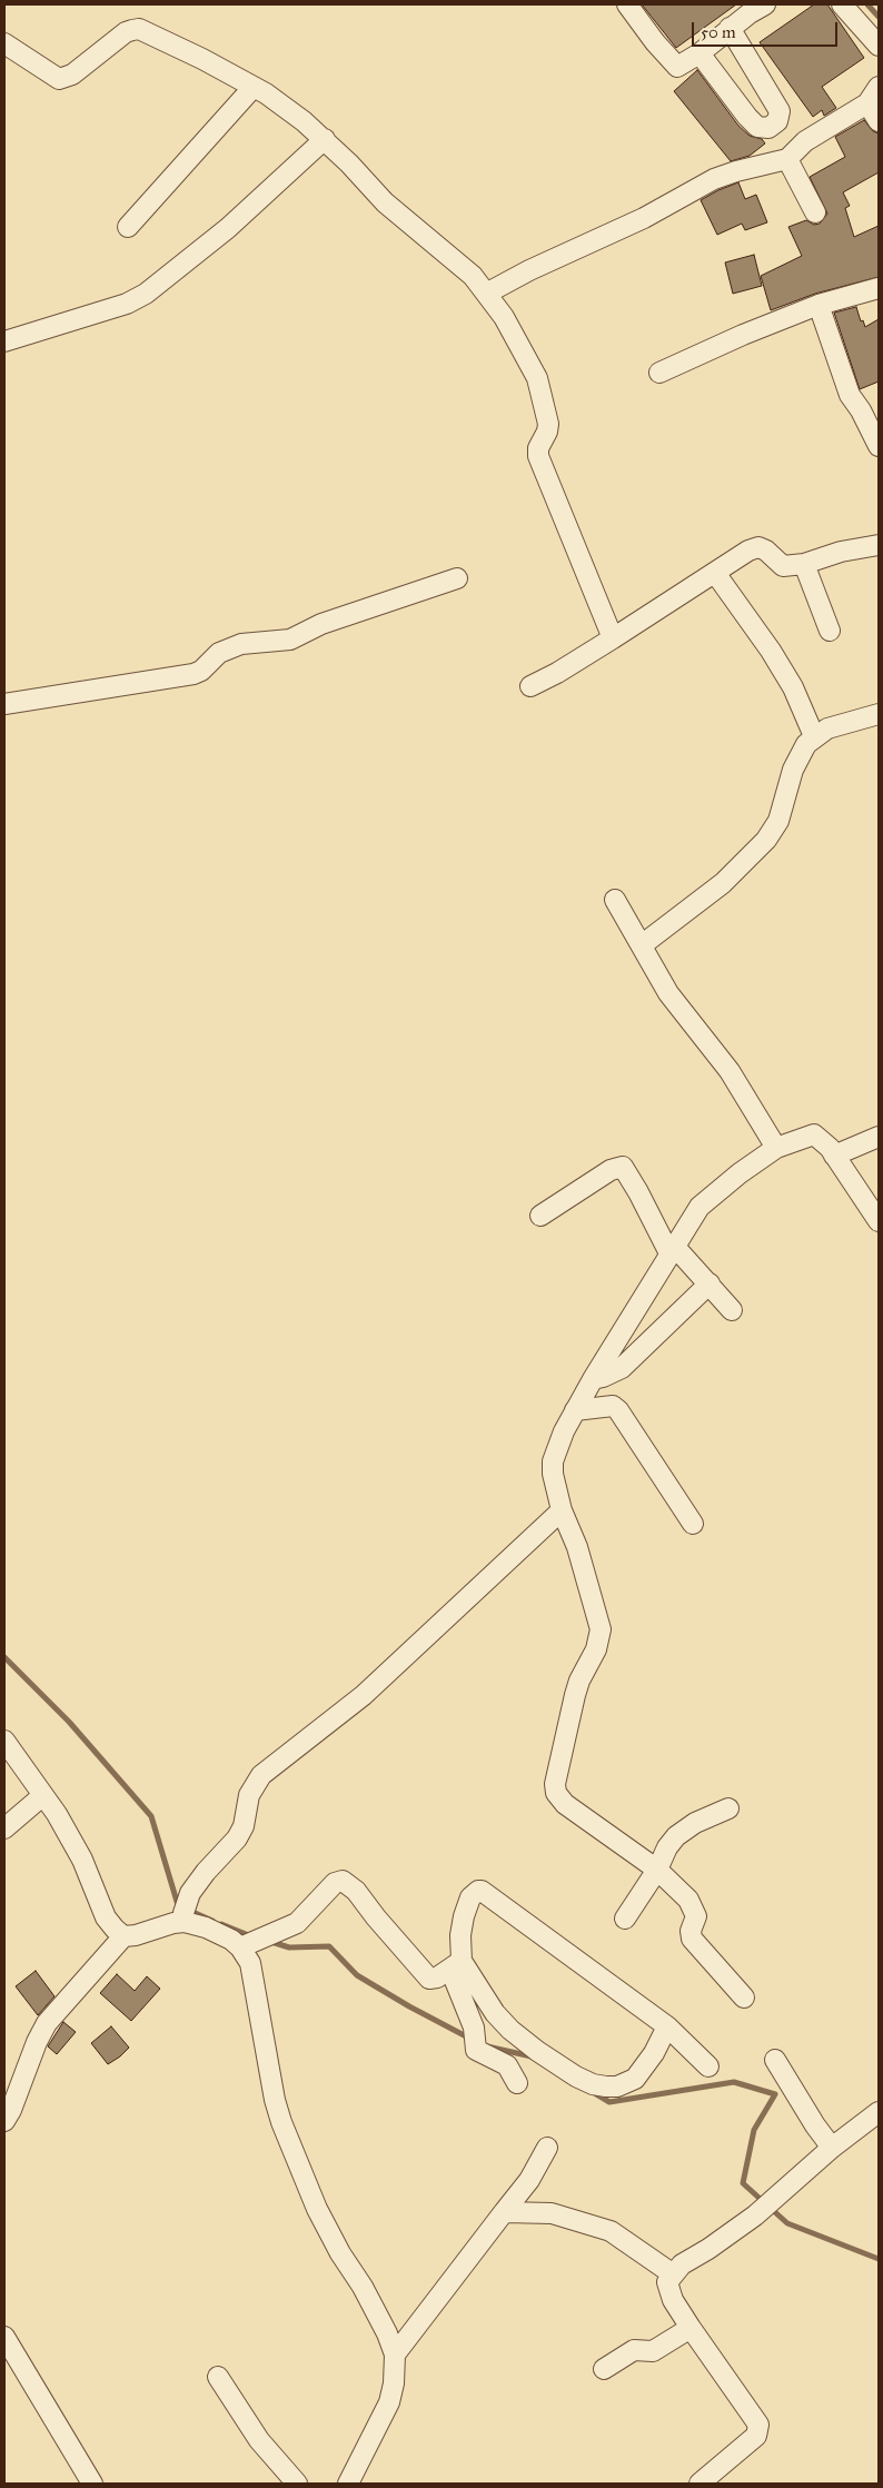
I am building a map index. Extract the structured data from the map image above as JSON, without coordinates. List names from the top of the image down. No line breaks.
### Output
{"scale_bar":"50 m"}
